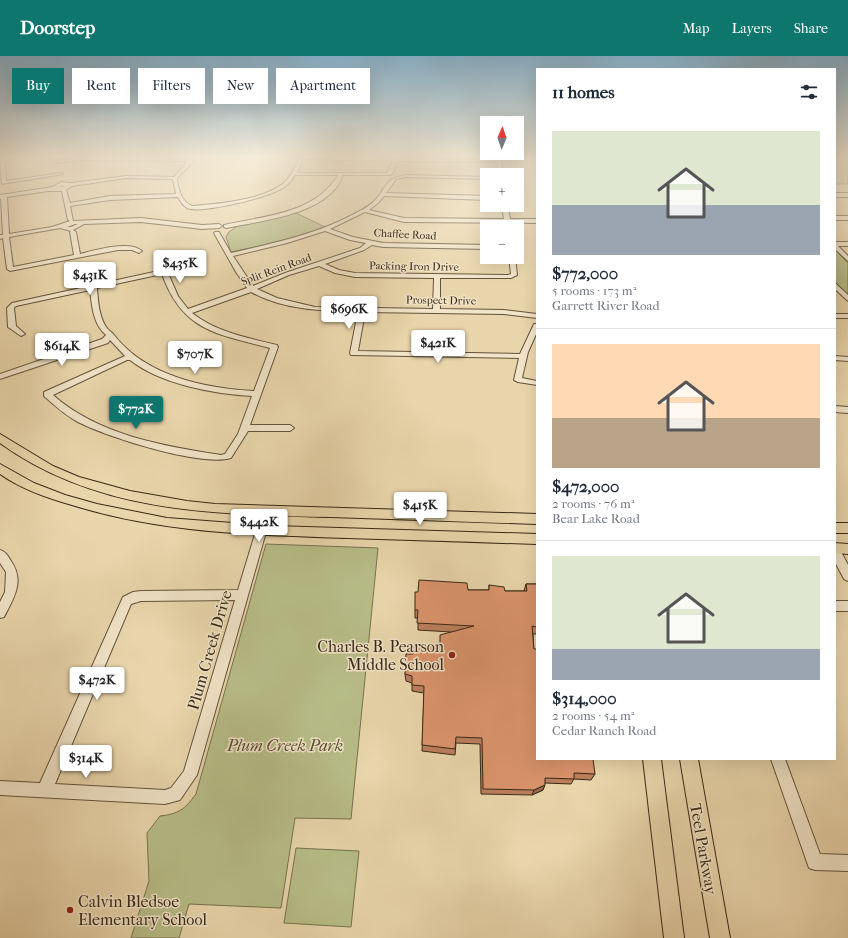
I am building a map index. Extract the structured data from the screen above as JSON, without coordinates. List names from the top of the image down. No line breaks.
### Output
{"streets":{"main road":["Teel Parkway"],"street":["Chaffee Road","Packing Iron Drive","Split Rein Road","Prospect Drive","Plum Creek Drive"]},"crossings":[["Chaffee Road","Split Rein Road"],["Packing Iron Drive","Split Rein Road"],["Split Rein Road","Prospect Drive"]],"parks":["Plum Creek Park"],"places":["Charles B. Pearson Middle School","Calvin Bledsoe Elementary School"],"north":"top","page":{"header":"Doorstep","nav":["Map","Layers","Share"],"chip":["Buy","Rent","Filters","New","Apartment"],"heading":"11 homes","map_buttons":["+","−"],"list":[{"name":"$772,000","note":"5 rooms · 173 m² · Garrett River Road"},{"name":"$472,000","note":"2 rooms · 76 m² · Bear Lake Road"},{"name":"$314,000","note":"2 rooms · 54 m² · Cedar Ranch Road"}],"price":["$435K","$431K","$696K","$421K","$614K","$707K","$772K","$415K","$442K","$472K","$314K"]}}
